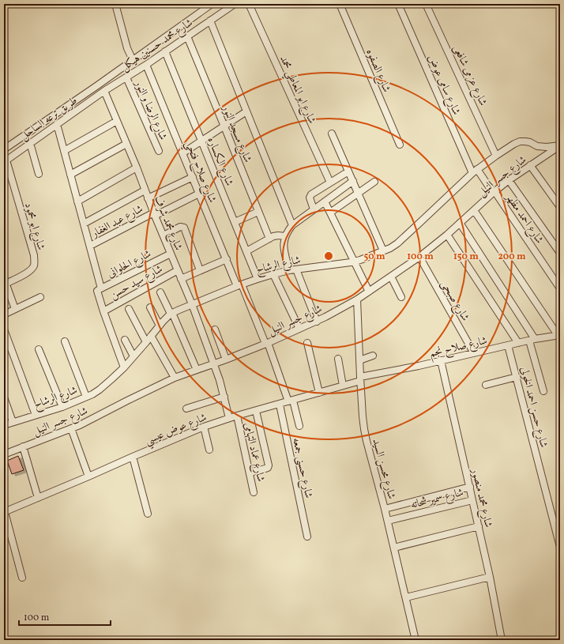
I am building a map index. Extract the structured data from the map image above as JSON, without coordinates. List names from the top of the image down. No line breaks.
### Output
{"streets":{"street":["شارع محمد حسنين هيكل","شارع الصفوه","شارع عزمى شافعى","شارع سامى عوض","شارع ابو المعاطي محمد","شارع الرضا و النور","طريق ترعه الساحل","شارع مسجد النور","شارع الكساره","شارع صلاح فتحي","شارع جسر النيل","شارع احمد مظهر","شارع عبد الغفار","شارع محمد شرف","شارع ابو محمود","شارع الحلوانى","شارع الرشاح","شارع سيد حسن","شارع صبحى","شارع صلاح نجم","شارع حسن احمد الخولى","شارع عوض عيسي","شارع عماد التهامى","شارع حسنى جمعه","شارع محسن السيد","شارع سمير شحاته","شارع محمد منصور"]},"crossings":[["شارع محمد حسنين هيكل","شارع الرضا و النور"],["شارع محمد حسنين هيكل","طريق ترعه الساحل"],["شارع محمد حسنين هيكل","شارع مسجد النور"],["شارع محمد حسنين هيكل","شارع الكساره"],["شارع محمد حسنين هيكل","شارع صلاح فتحي"],["شارع محمد حسنين هيكل","شارع محمد شرف"],["شارع عزمى شافعى","شارع الرشاح"],["شارع سامى عوض","شارع جسر النيل"],["شارع سامى عوض","شارع احمد مظهر"],["شارع سامى عوض","شارع الرشاح"],["طريق ترعه الساحل","شارع محمد شرف"],["طريق ترعه الساحل","شارع ابو محمود"],["شارع الكساره","شارع الرشاح"],["شارع صلاح فتحي","شارع جسر النيل"],["شارع صلاح فتحي","شارع عبد الغفار"],["شارع صلاح فتحي","شارع الرشاح"],["شارع صلاح فتحي","شارع عوض عيسي"],["شارع جسر النيل","شارع احمد مظهر"],["شارع جسر النيل","شارع محمد شرف"],["شارع جسر النيل","شارع الرشاح"],["شارع جسر النيل","شارع صبحى"],["شارع جسر النيل","شارع محسن السيد"],["شارع عبد الغفار","شارع محمد شرف"],["شارع محمد شرف","شارع الحلوانى"],["شارع محمد شرف","شارع الرشاح"],["شارع محمد شرف","شارع سيد حسن"],["شارع محمد شرف","شارع عوض عيسي"],["شارع صبحى","شارع صلاح نجم"],["شارع صلاح نجم","شارع حسن احمد الخولى"],["شارع صلاح نجم","شارع عوض عيسي"],["شارع صلاح نجم","شارع محسن السيد"],["شارع صلاح نجم","شارع محمد منصور"],["شارع عوض عيسي","شارع عماد التهامى"],["شارع عوض عيسي","شارع حسنى جمعه"],["شارع عوض عيسي","شارع محسن السيد"],["شارع محسن السيد","شارع سمير شحاته"],["شارع سمير شحاته","شارع محمد منصور"]],"scale_bar":"100 m","rings":["50 m","100 m","150 m","200 m"]}
